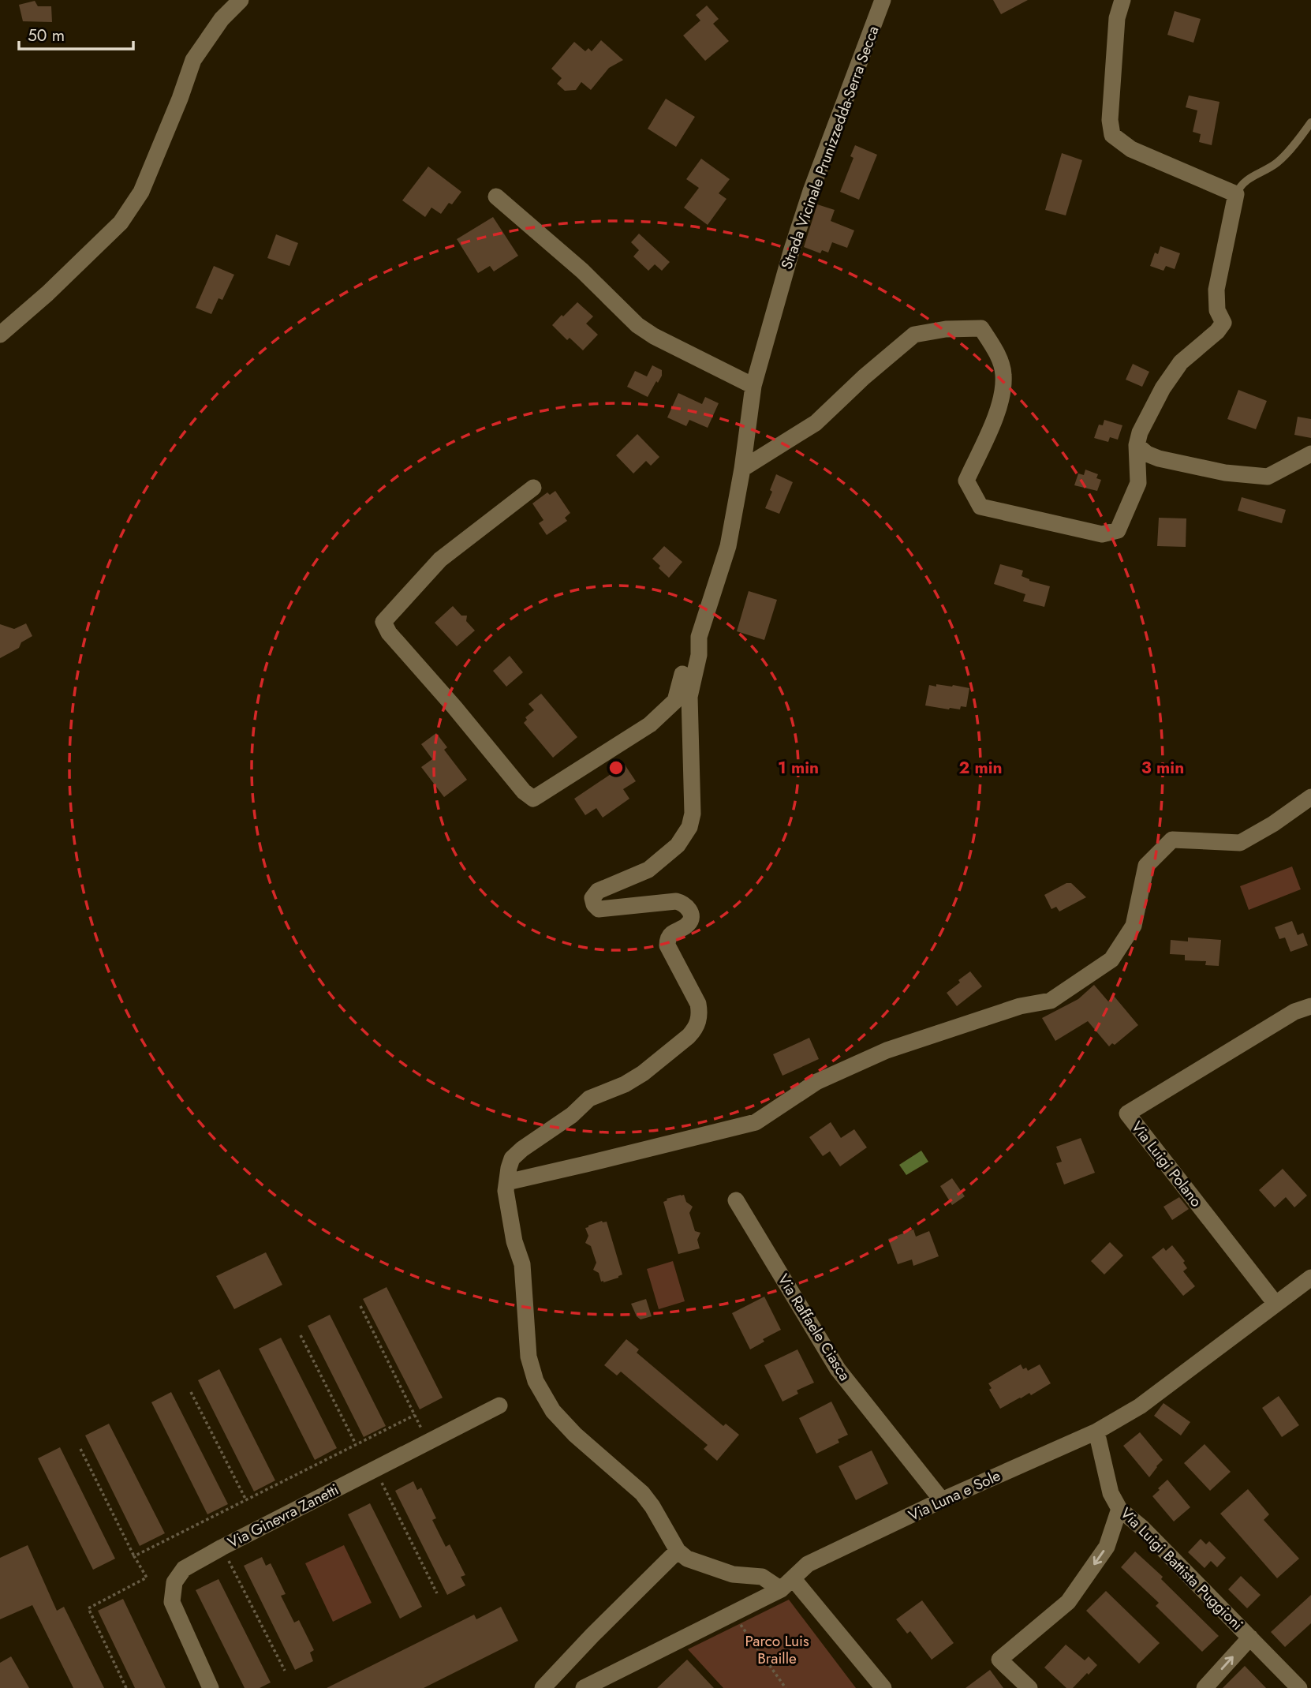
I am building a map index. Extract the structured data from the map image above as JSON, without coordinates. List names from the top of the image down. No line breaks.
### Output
{"streets":{"street":["Strada Vicinale Prunizzedda-Serra Secca","Via Luigi Polano","Via Raffaele Ciasca","Via Luna e Sole","Via Ginevra Zanetti","Via Luigi Battista Puggioni"]},"crossings":[["Via Luigi Polano","Via Luna e Sole"],["Via Raffaele Ciasca","Via Luna e Sole"],["Via Luna e Sole","Via Luigi Battista Puggioni"]],"parks":["Parco Luis Braille"],"scale_bar":"50 m","rings":["1 min","2 min","3 min"]}
